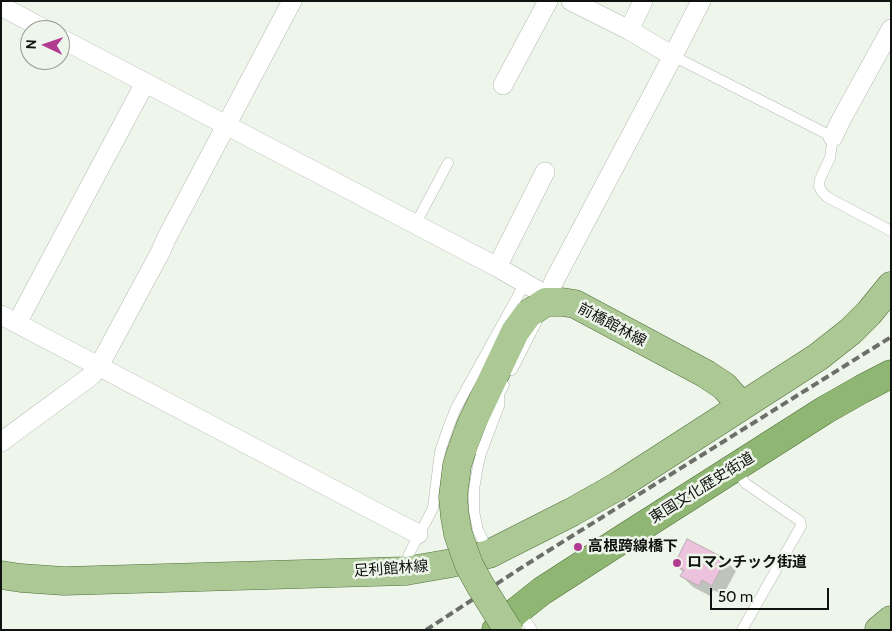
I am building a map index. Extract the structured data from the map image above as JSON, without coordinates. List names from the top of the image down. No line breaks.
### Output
{"streets":{"highway":["東国文化歴史街道"],"main road":["前橋館林線","足利館林線"]},"crossings":[["前橋館林線","足利館林線"]],"places":["高根跨線橋下","ロマンチック街道"],"scale_bar":"50 m","north":"left"}
